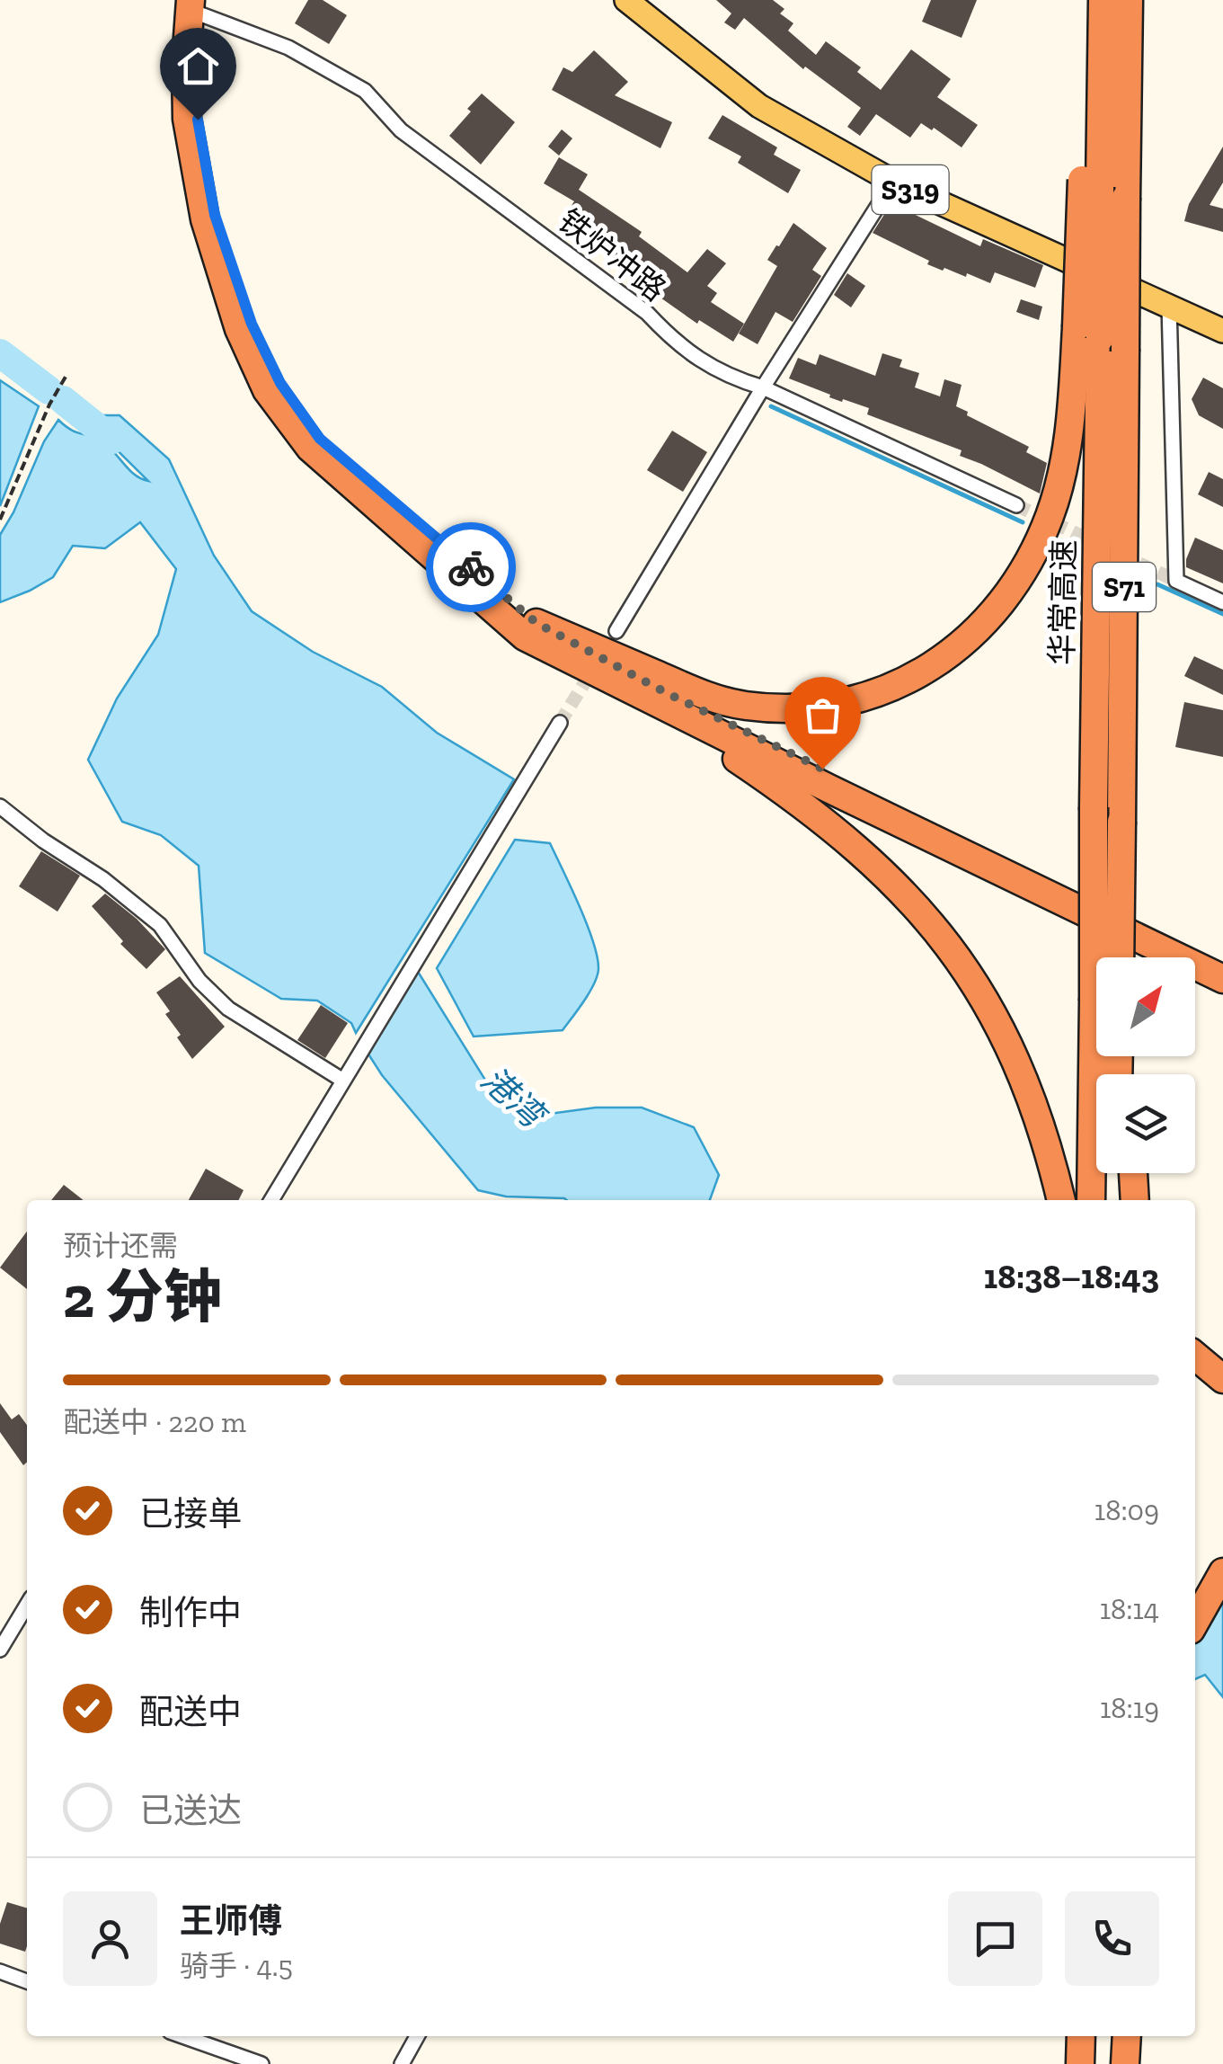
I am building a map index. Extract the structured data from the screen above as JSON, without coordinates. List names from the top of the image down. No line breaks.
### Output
{"streets":{"highway":["S71","华常高速"],"main road":["S319"],"street":["铁炉冲路"]},"water":["港湾"],"north":"top right","page":{"heading":["2 分钟","预计还需","18:38–18:43"],"panel":["王师傅","骑手 · 4.5"],"bar":"配送中 · 220 m","list":[["已接单","18:09"],["制作中","18:14"],["配送中","18:19"],"已送达"]}}
